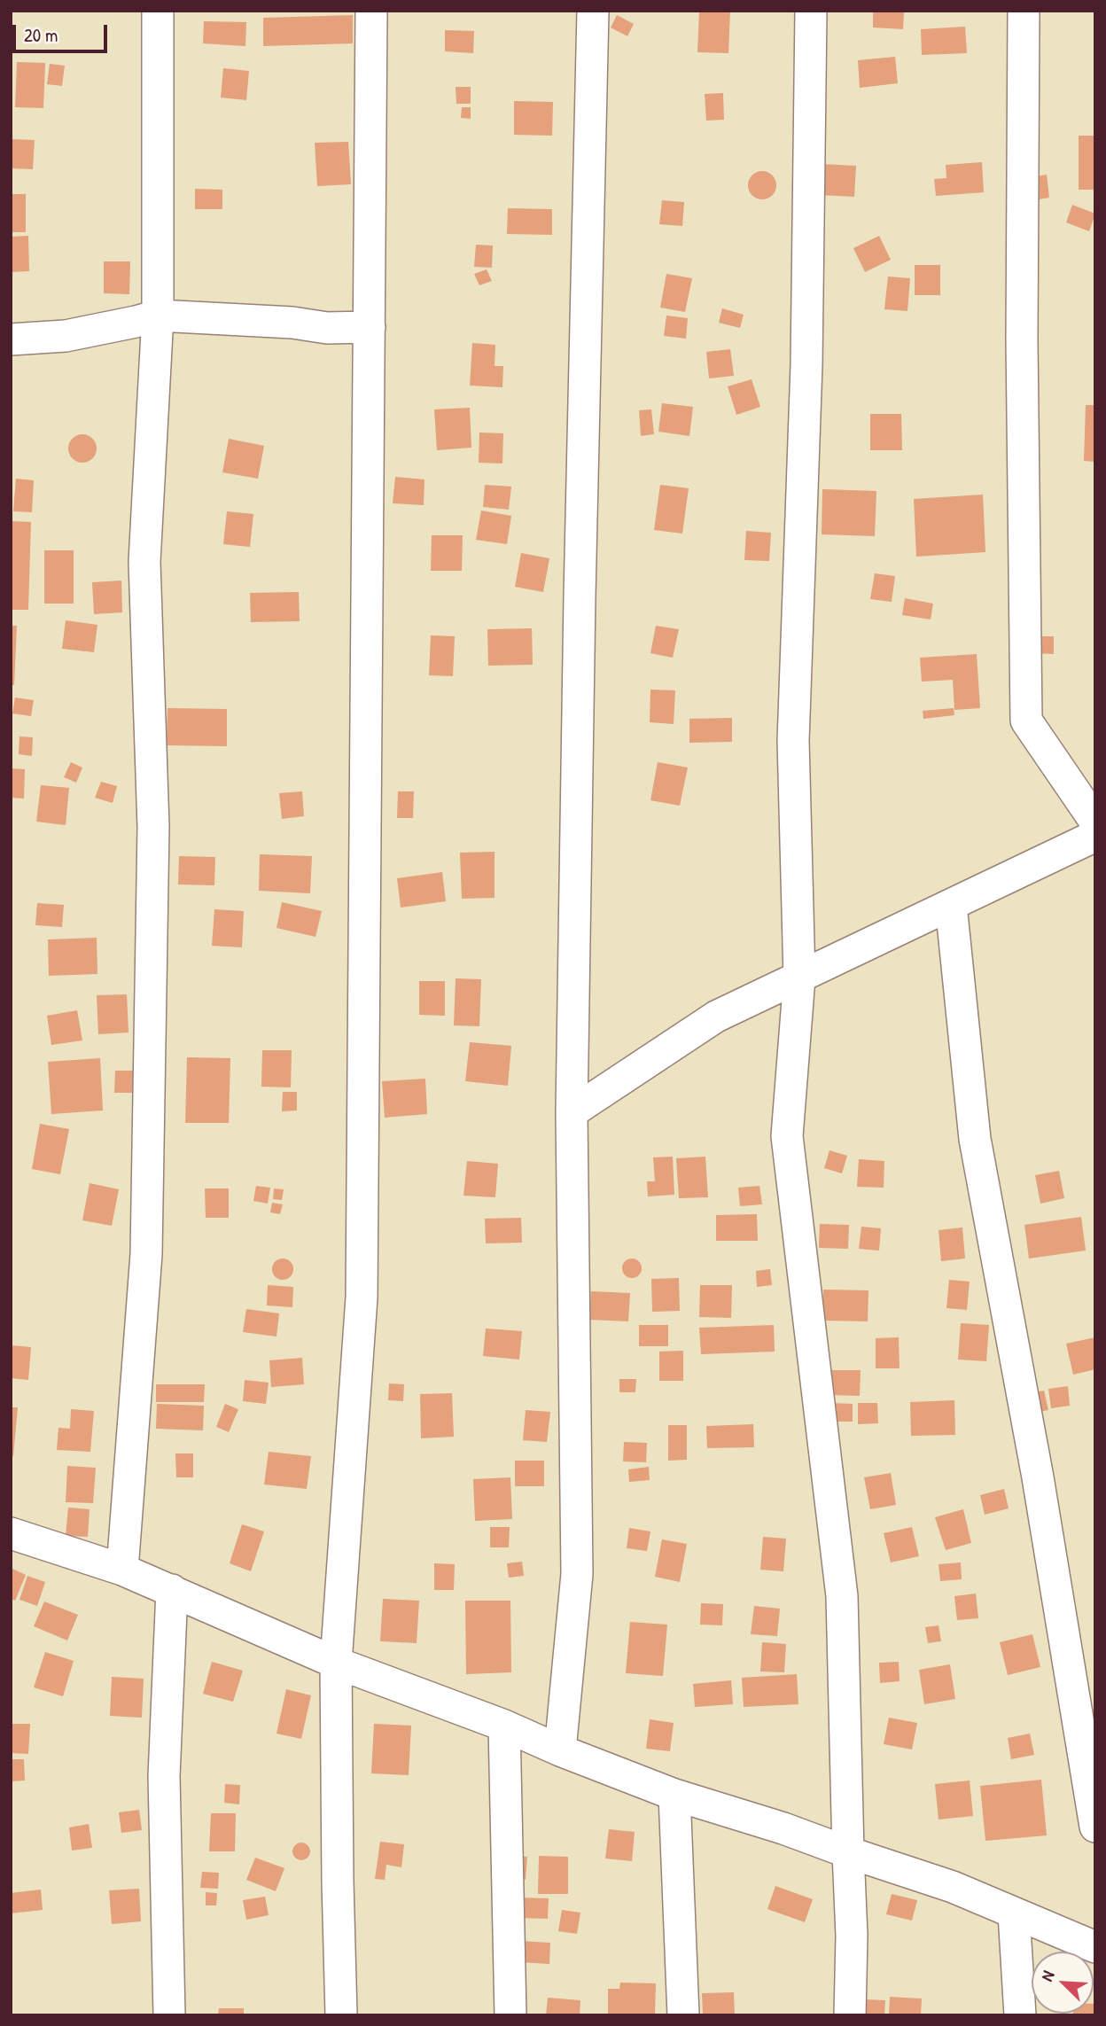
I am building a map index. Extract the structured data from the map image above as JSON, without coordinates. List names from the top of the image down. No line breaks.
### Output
{"scale_bar":"20 m","north":"top left"}
